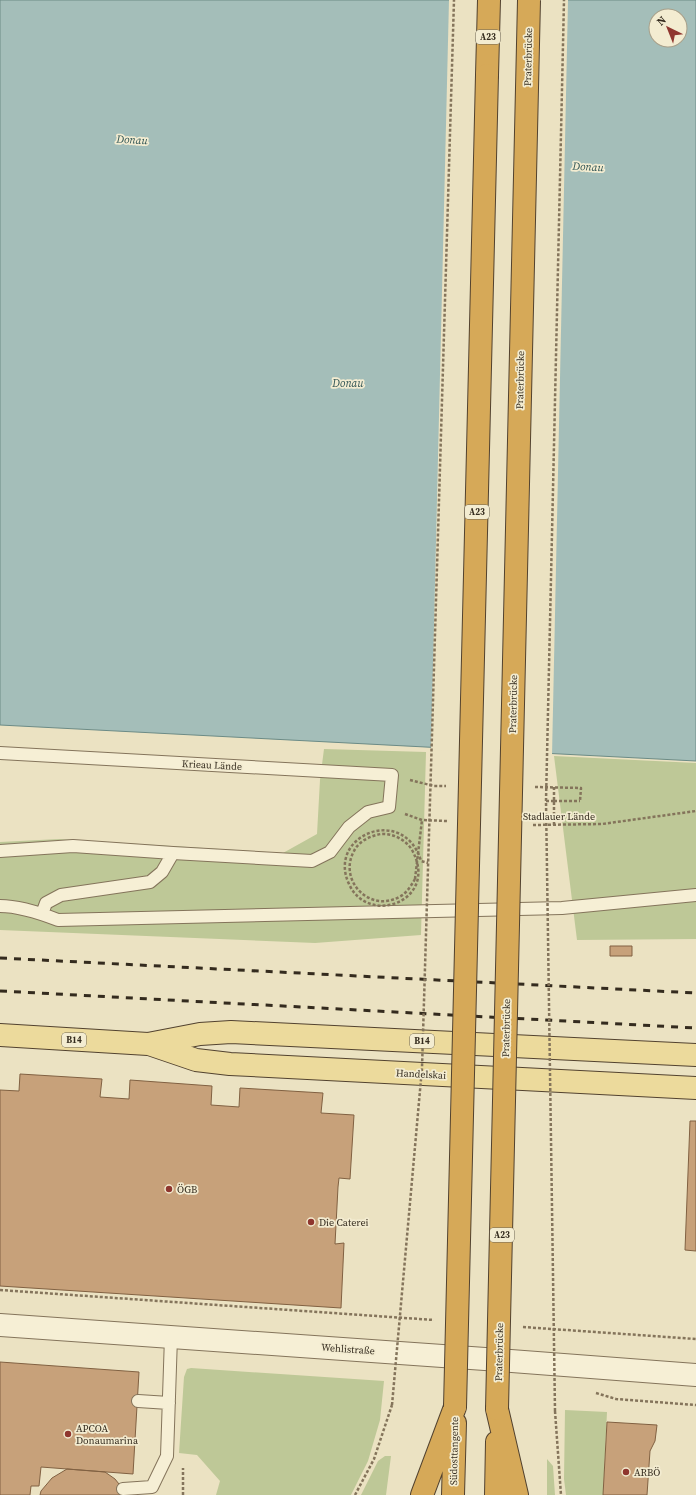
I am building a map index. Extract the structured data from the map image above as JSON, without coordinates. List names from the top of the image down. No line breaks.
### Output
{"streets":{"highway":["A23","Praterbrücke","Südosttangente"],"main road":["B14","Handelskai"],"street":["Wehlistraße"],"lane":["Krieau Lände"],"path":["Stadlauer Lände"]},"crossings":[["A23","Praterbrücke"],["A23","Südosttangente"]],"water":["Donau"],"places":["ÖGB","Die Caterei","APCOA Donaumarina","ARBÖ"],"north":"top left"}
